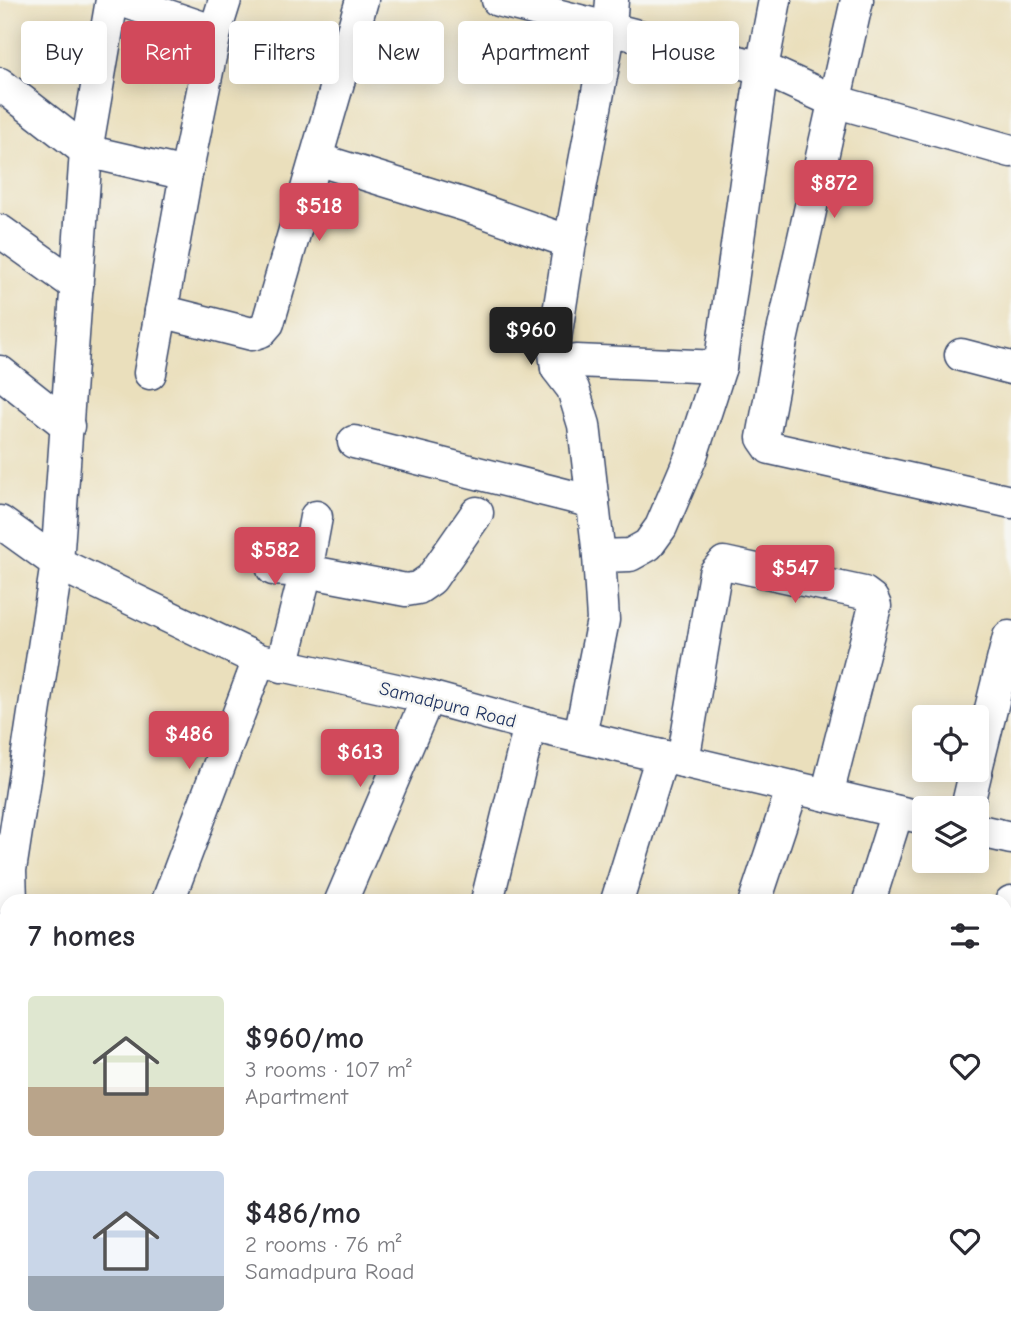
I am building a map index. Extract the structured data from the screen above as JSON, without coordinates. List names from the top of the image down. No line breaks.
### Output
{"streets":{"street":["Samadpura Road"]},"page":{"chip":["Buy","Rent","Filters","New","Apartment","House"],"price":["$872","$518","$960","$582","$547","$486","$613"],"heading":"7 homes","list":[{"name":"$960/mo","note":"3 rooms · 107 m² · Apartment"},{"name":"$486/mo","note":"2 rooms · 76 m² · Samadpura Road"}]}}
